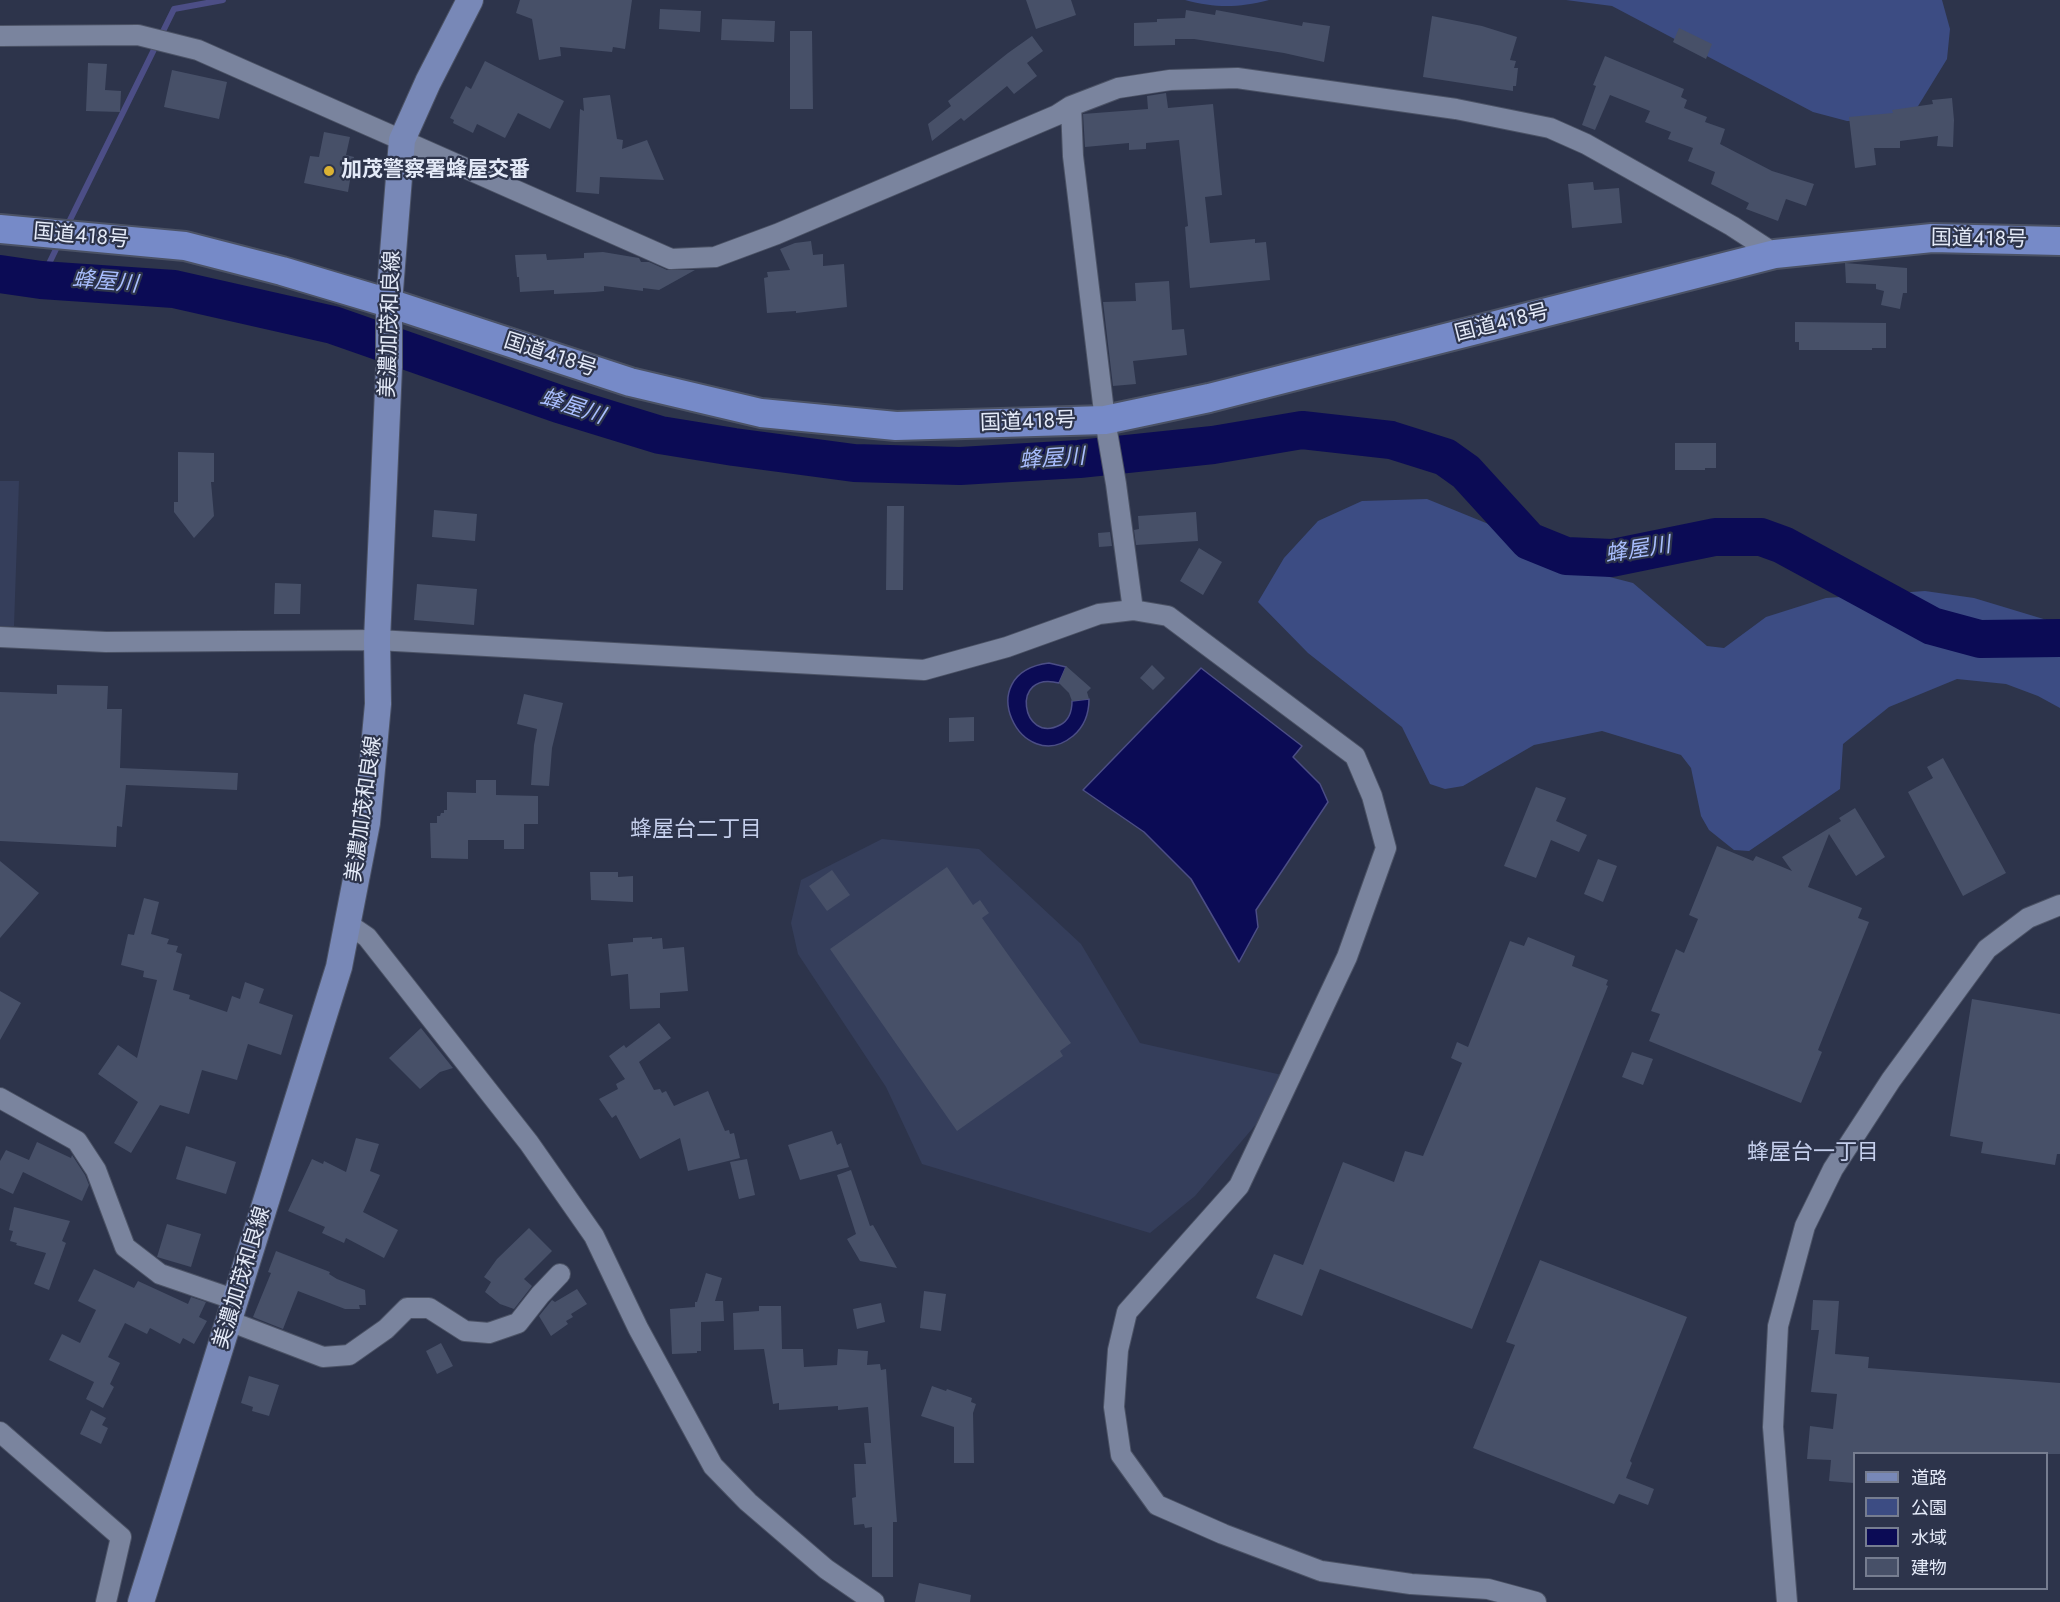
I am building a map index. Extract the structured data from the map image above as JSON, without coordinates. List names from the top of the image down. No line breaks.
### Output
{"streets":{"highway":["国道418号"],"main road":["美濃加茂和良線"]},"crossings":[["国道418号","美濃加茂和良線"]],"districts":["蜂屋台二丁目","蜂屋台一丁目"],"water":["蜂屋川"],"places":["加茂警察署蜂屋交番"],"legend":["道路","公園","水域","建物"]}
